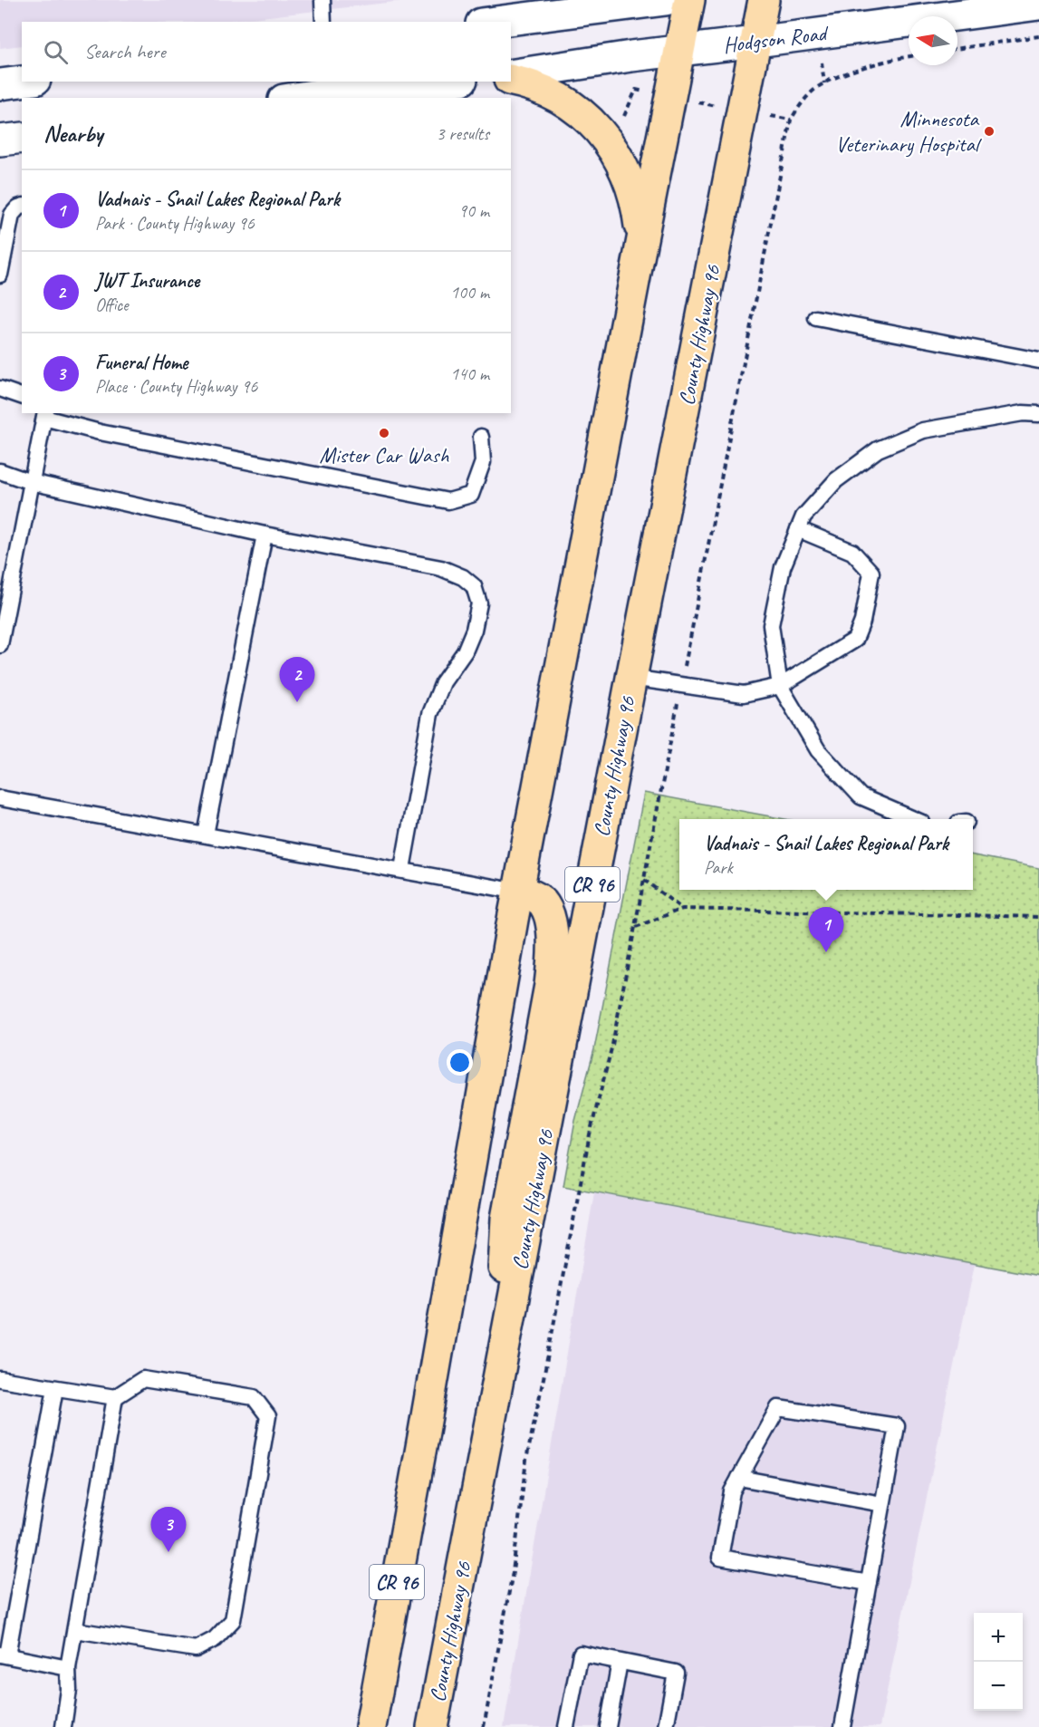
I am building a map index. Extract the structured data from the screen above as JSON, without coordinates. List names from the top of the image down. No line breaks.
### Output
{"streets":{"main road":["Hodgson Road","County Highway 96","CR 96"]},"crossings":[["Hodgson Road","County Highway 96"],["Hodgson Road","CR 96"]],"places":["Minnesota Veterinary Hospital","Mister Car Wash"],"north":"left","page":{"search":"Search here","heading":["Nearby","3 results"],"list":[{"mark":"1","name":"Vadnais - Snail Lakes Regional Park","note":"Park · County Highway 96","value":"90 m"},{"mark":"2","name":"JWT Insurance","note":"Office","value":"100 m"},{"mark":"3","name":"Funeral Home","note":"Place · County Highway 96","value":"140 m"}],"pins":["2","1","3"],"popup":["Vadnais - Snail Lakes Regional Park","Park"],"map_buttons":["+","−"]}}
